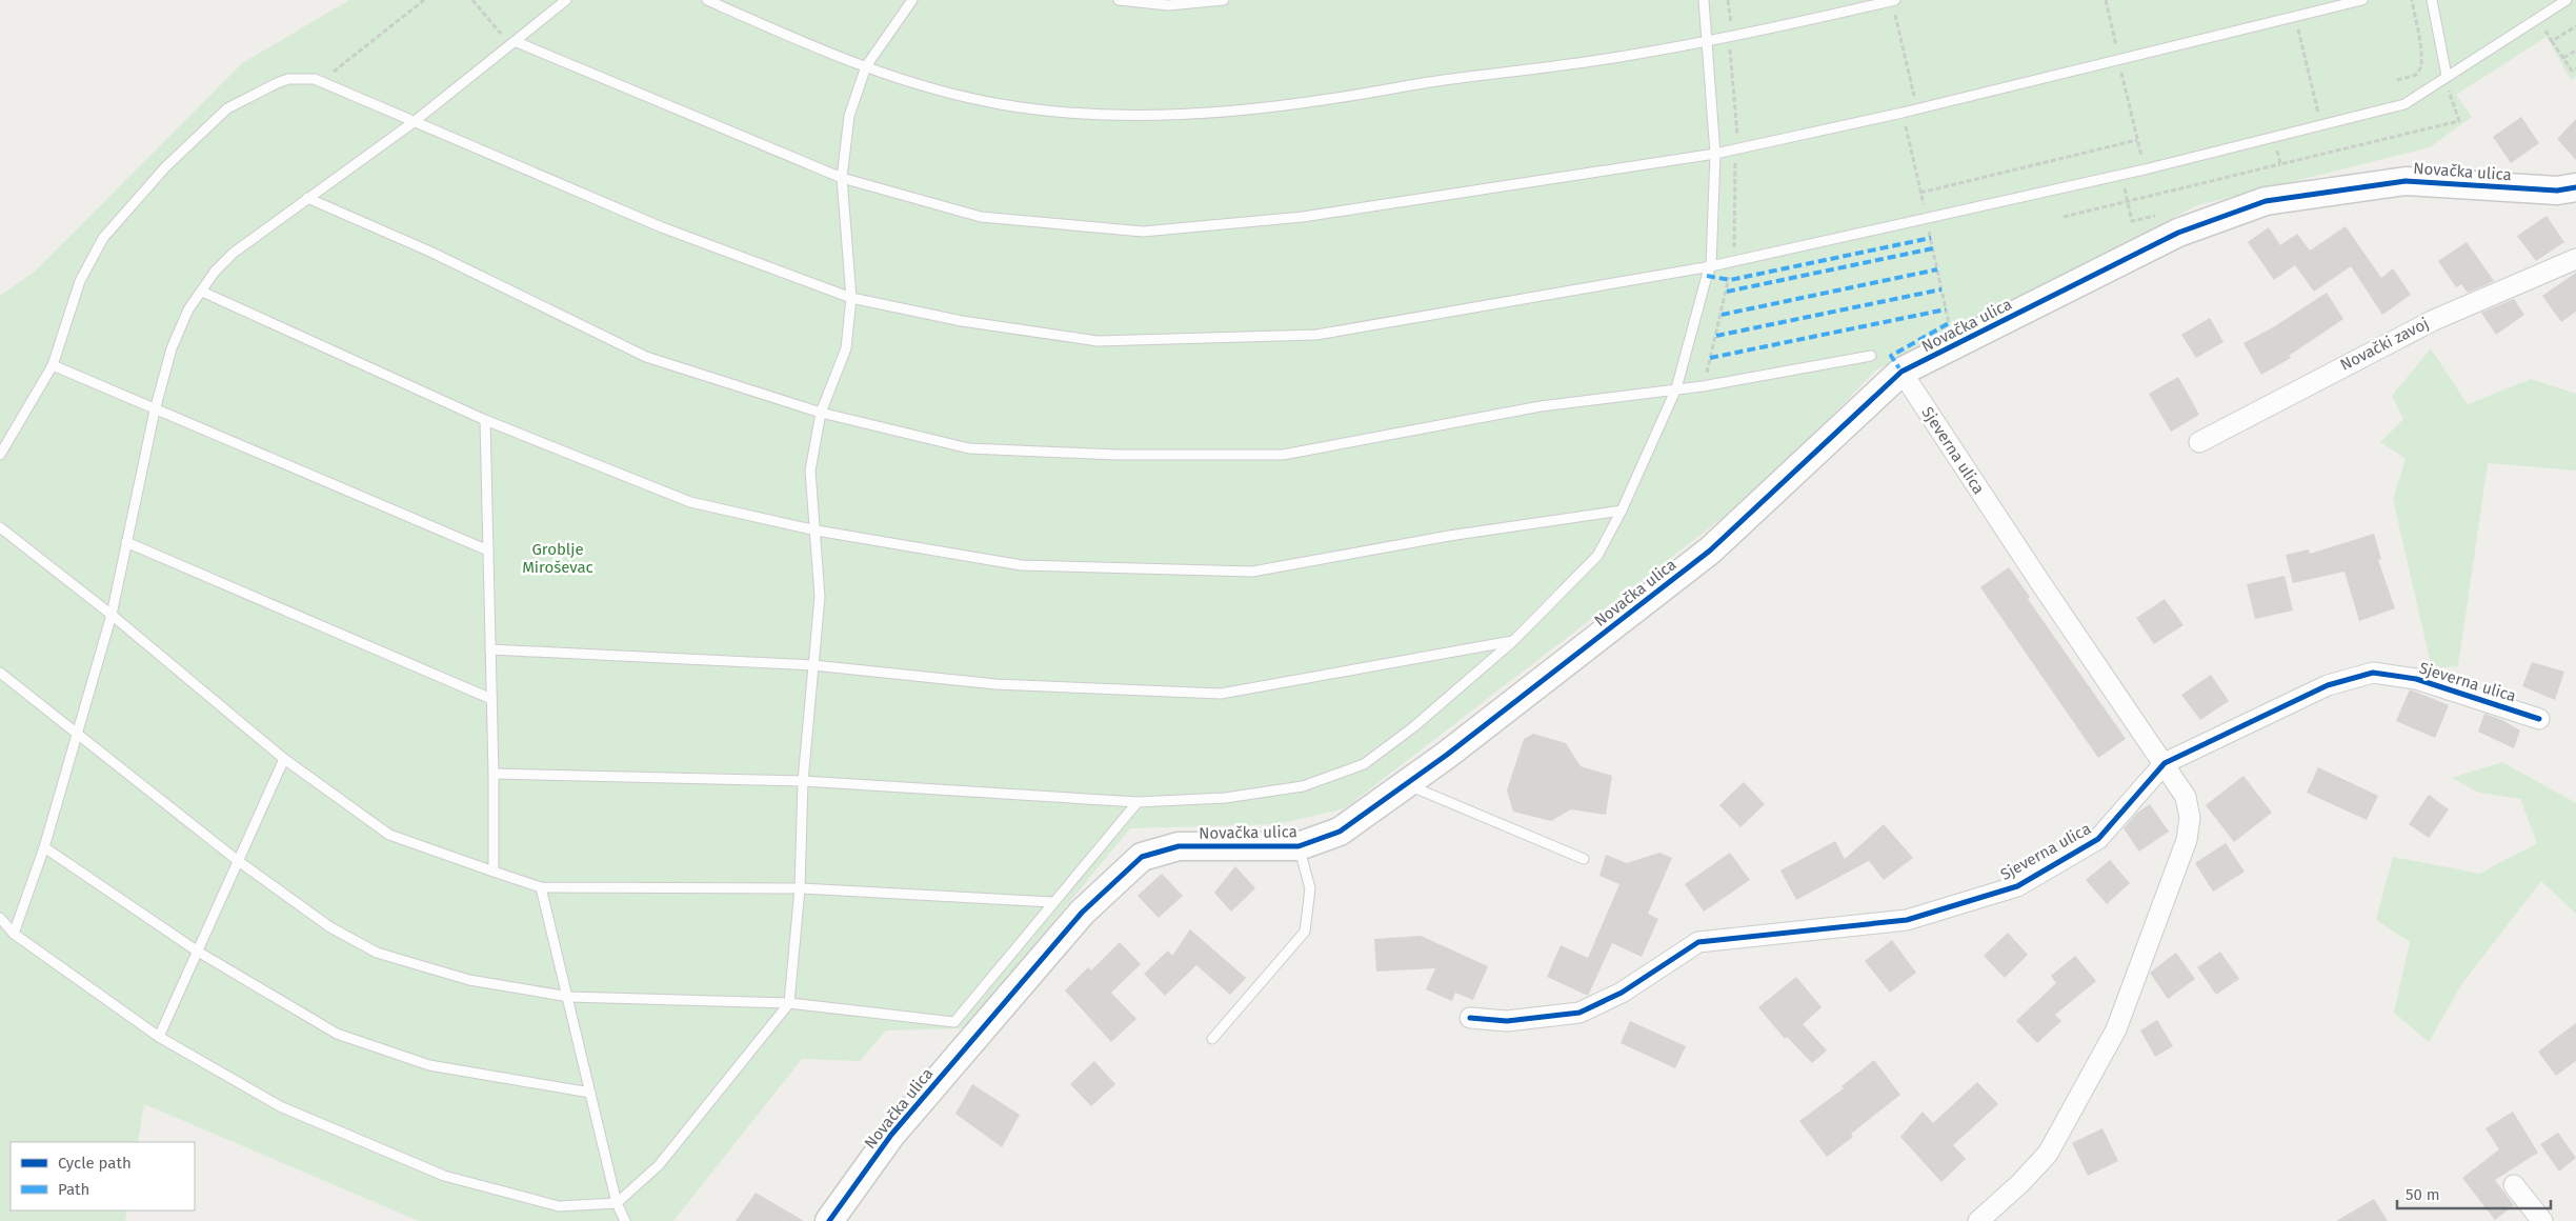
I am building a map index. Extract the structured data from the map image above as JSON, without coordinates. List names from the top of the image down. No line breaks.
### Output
{"streets":{"street":["Novačka ulica","Novački zavoj","Sjeverna ulica"]},"crossings":[["Novačka ulica","Sjeverna ulica"]],"parks":["Groblje Miroševac"],"legend":["Cycle path","Path"],"scale_bar":"50 m"}
